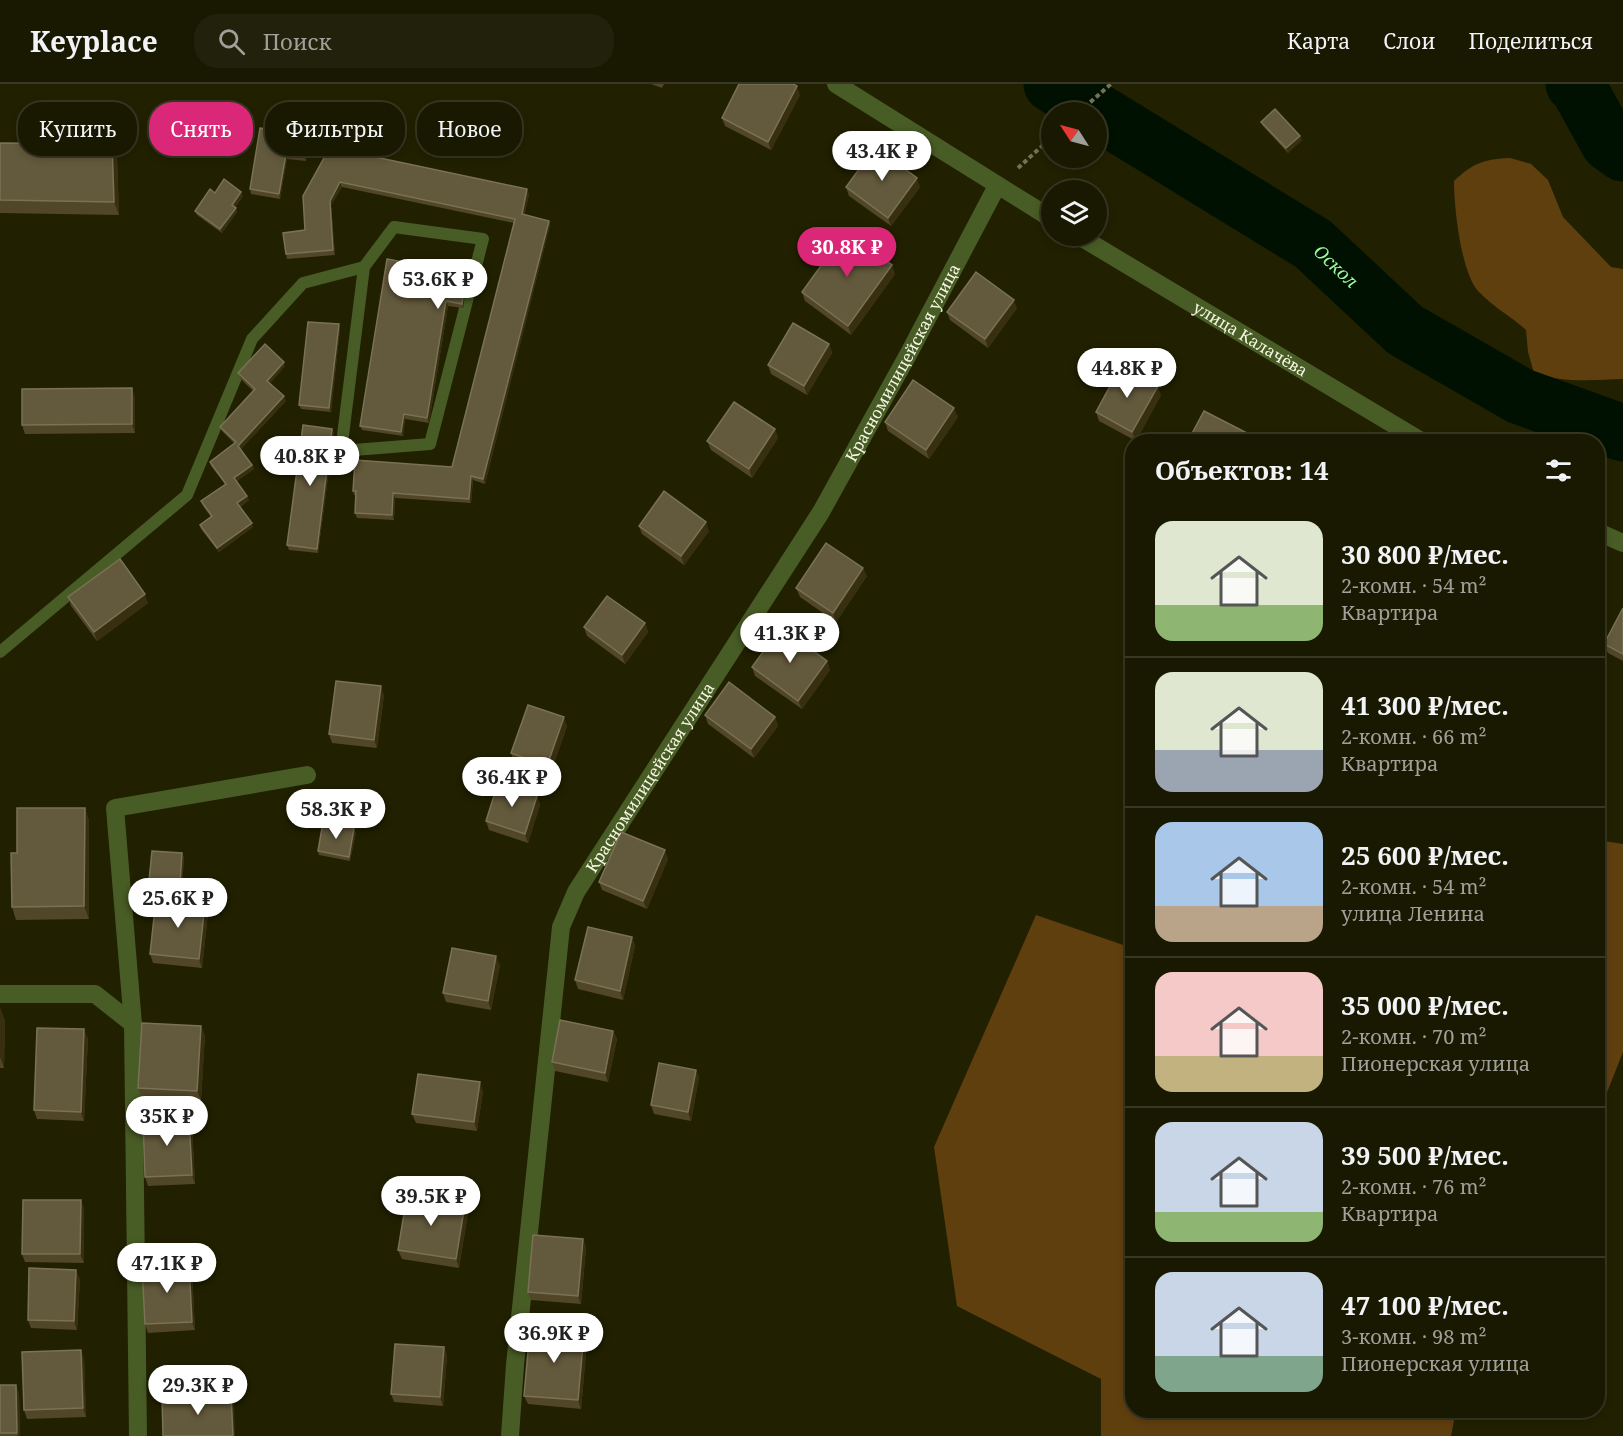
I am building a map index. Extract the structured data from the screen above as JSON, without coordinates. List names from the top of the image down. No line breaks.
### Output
{"streets":{"street":["улица Калачёва","Красномилицейская улица"]},"water":["Оскол"],"north":"top left","page":{"header":"Keyplace","search":"Поиск","nav":["Карта","Слои","Поделиться"],"chip":["Купить","Снять","Фильтры","Новое"],"price":["43.4K ₽","30.8K ₽","53.6K ₽","44.8K ₽","40.8K ₽","41.3K ₽","36.4K ₽","58.3K ₽","25.6K ₽","35K ₽","39.5K ₽","47.1K ₽","36.9K ₽","29.3K ₽"],"heading":"Объектов: 14","list":[{"name":"30 800 ₽/мес.","note":"2-комн. · 54 m² · Квартира"},{"name":"41 300 ₽/мес.","note":"2-комн. · 66 m² · Квартира"},{"name":"25 600 ₽/мес.","note":"2-комн. · 54 m² · улица Ленина"},{"name":"35 000 ₽/мес.","note":"2-комн. · 70 m² · Пионерская улица"},{"name":"39 500 ₽/мес.","note":"2-комн. · 76 m² · Квартира"},{"name":"47 100 ₽/мес.","note":"3-комн. · 98 m² · Пионерская улица"}]}}
